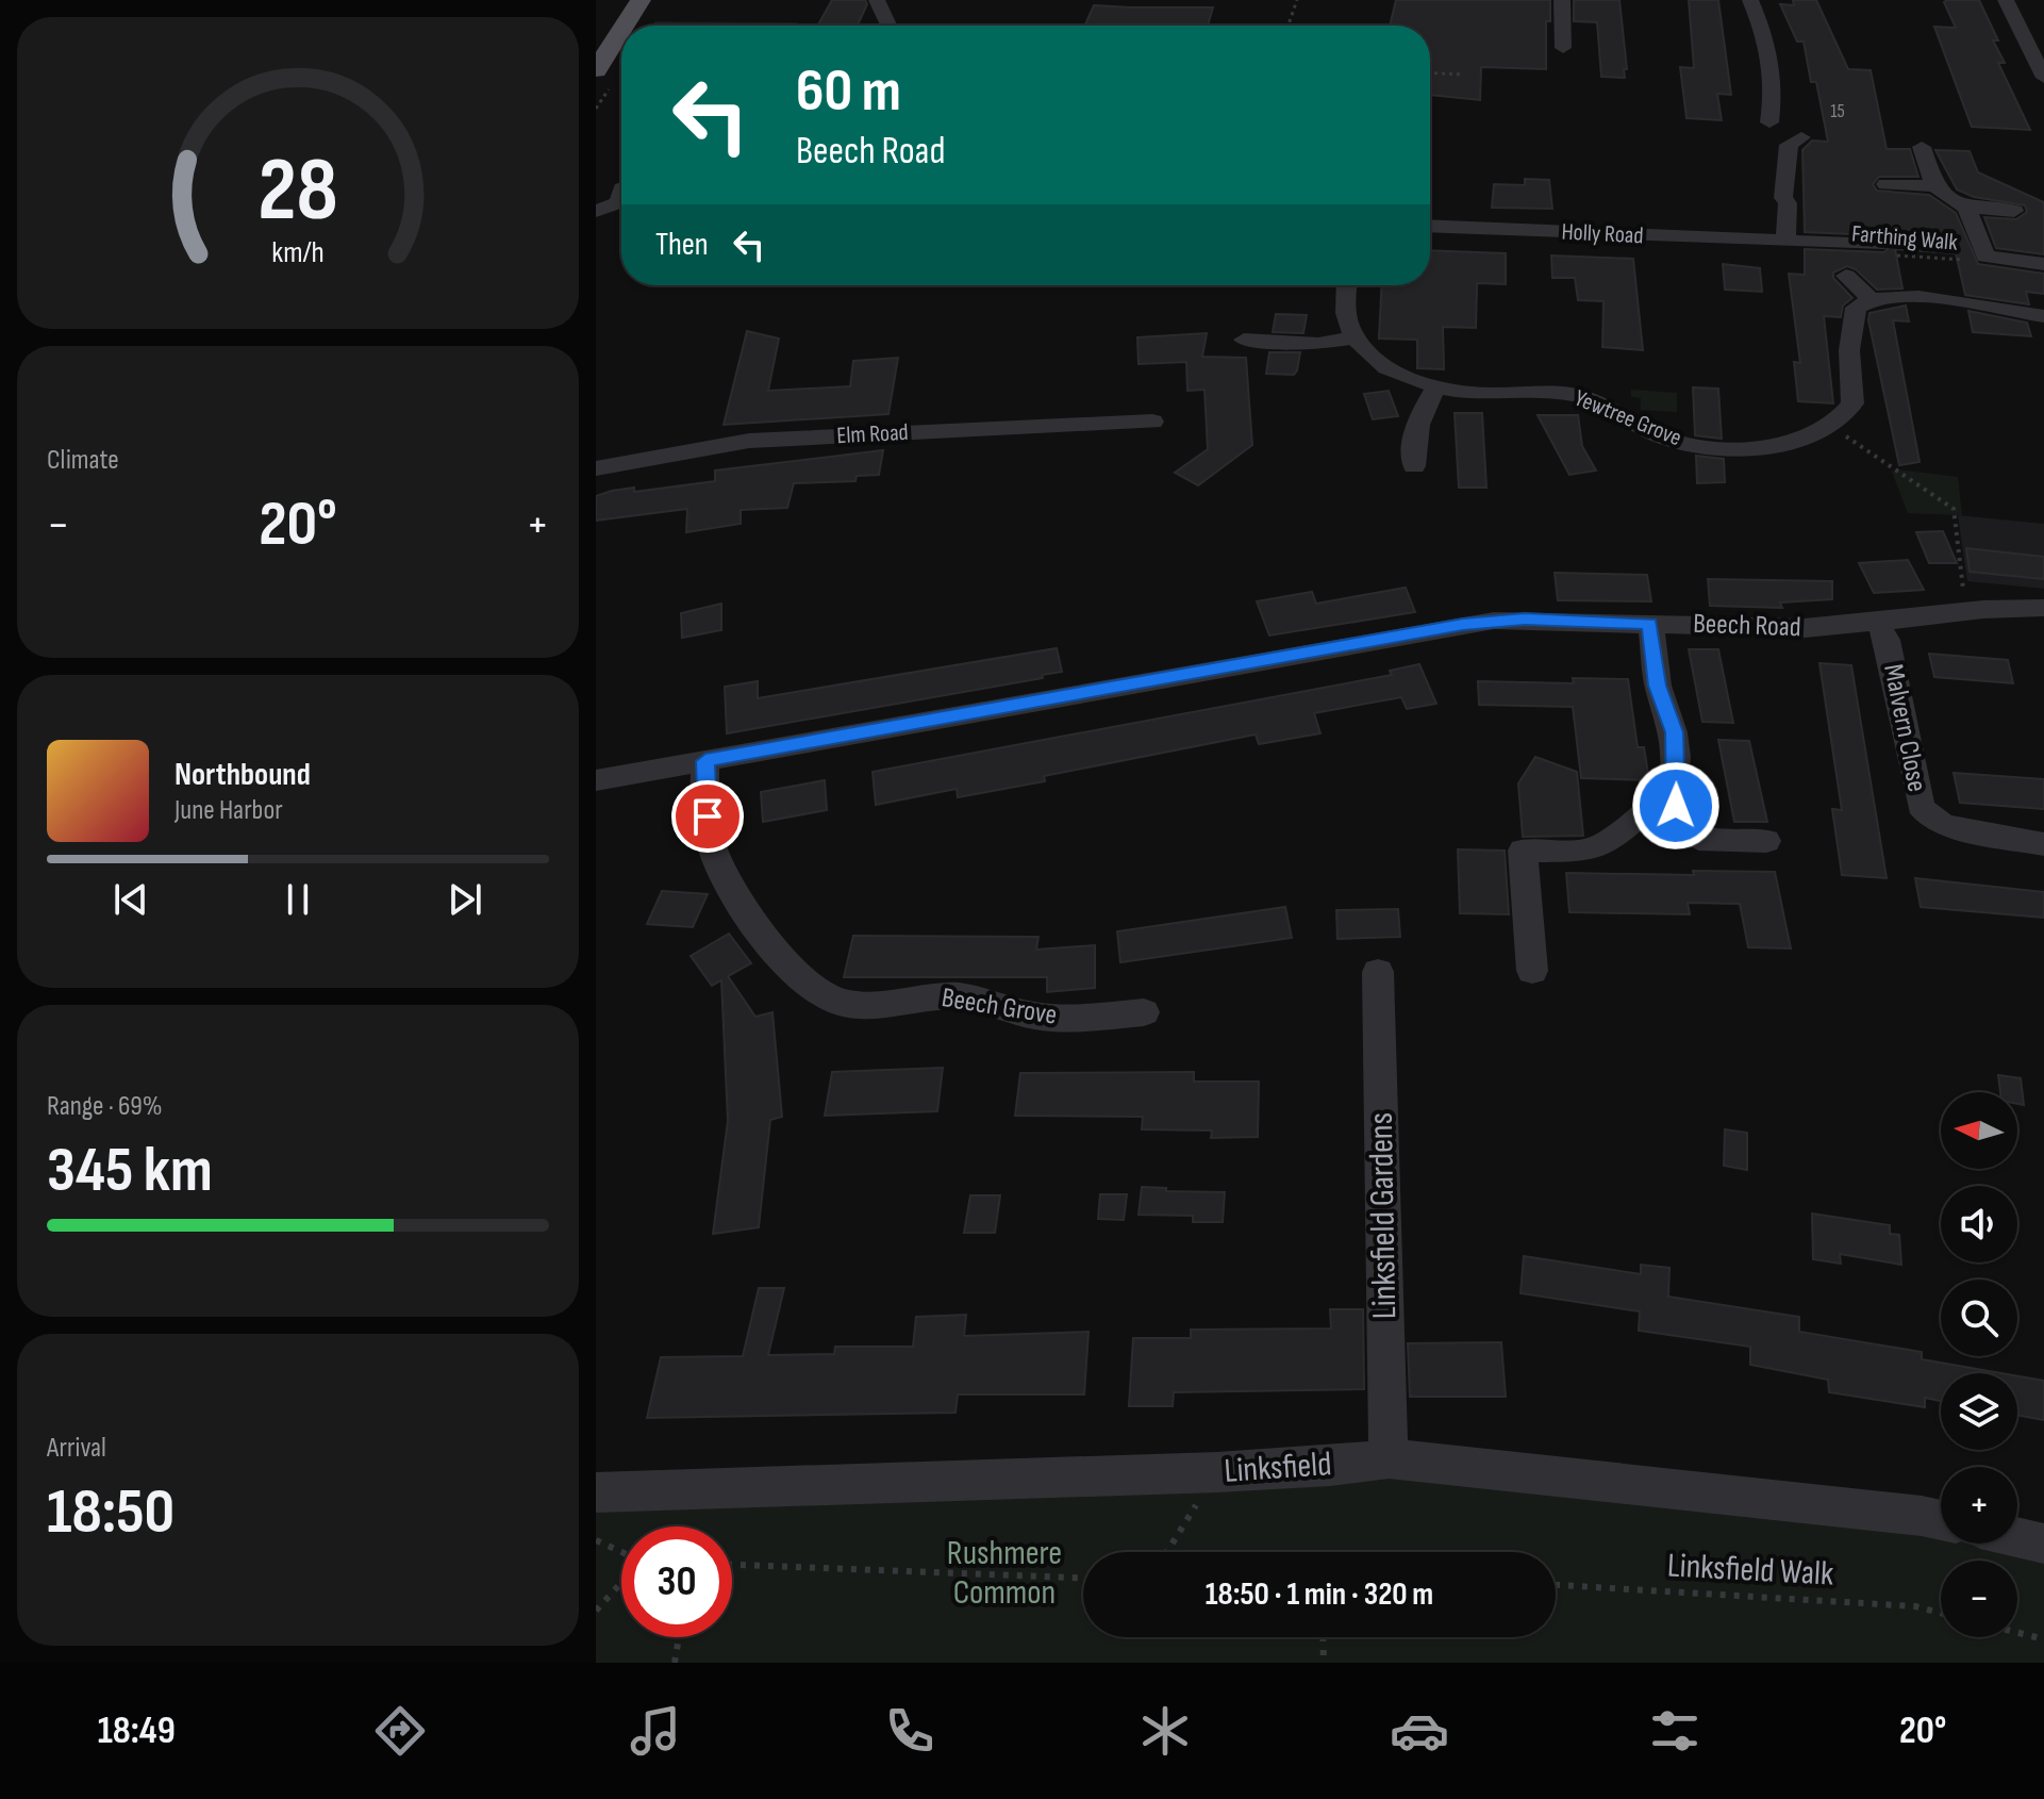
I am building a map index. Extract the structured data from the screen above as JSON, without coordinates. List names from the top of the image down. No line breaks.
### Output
{"streets":{"street":["Holly Road","Yewtree Grove","Elm Road","Beech Road","Malvern Close","Beech Grove","Linksfield Gardens","Linksfield"],"path":["Farthing Walk","Linksfield Walk"]},"crossings":[["Holly Road","Farthing Walk"],["Beech Road","Malvern Close"],["Beech Road","Beech Grove"],["Linksfield Gardens","Linksfield"]],"parks":["Rushmere Common"],"house_numbers":["15"],"north":"left","page":{"turn":["60 m","Beech Road"],"then":"Then","tile":["Climate",["Range · 69%","345 km"],["Arrival","18:50"]],"heat":["−","20°","+"],"song":["Northbound","June Harbor"],"map_buttons":["+","−"],"limit":"30","trip":"18:50 · 1 min · 320 m","tabs":["18:49","20°"],"gauge":["28","km/h"]}}
